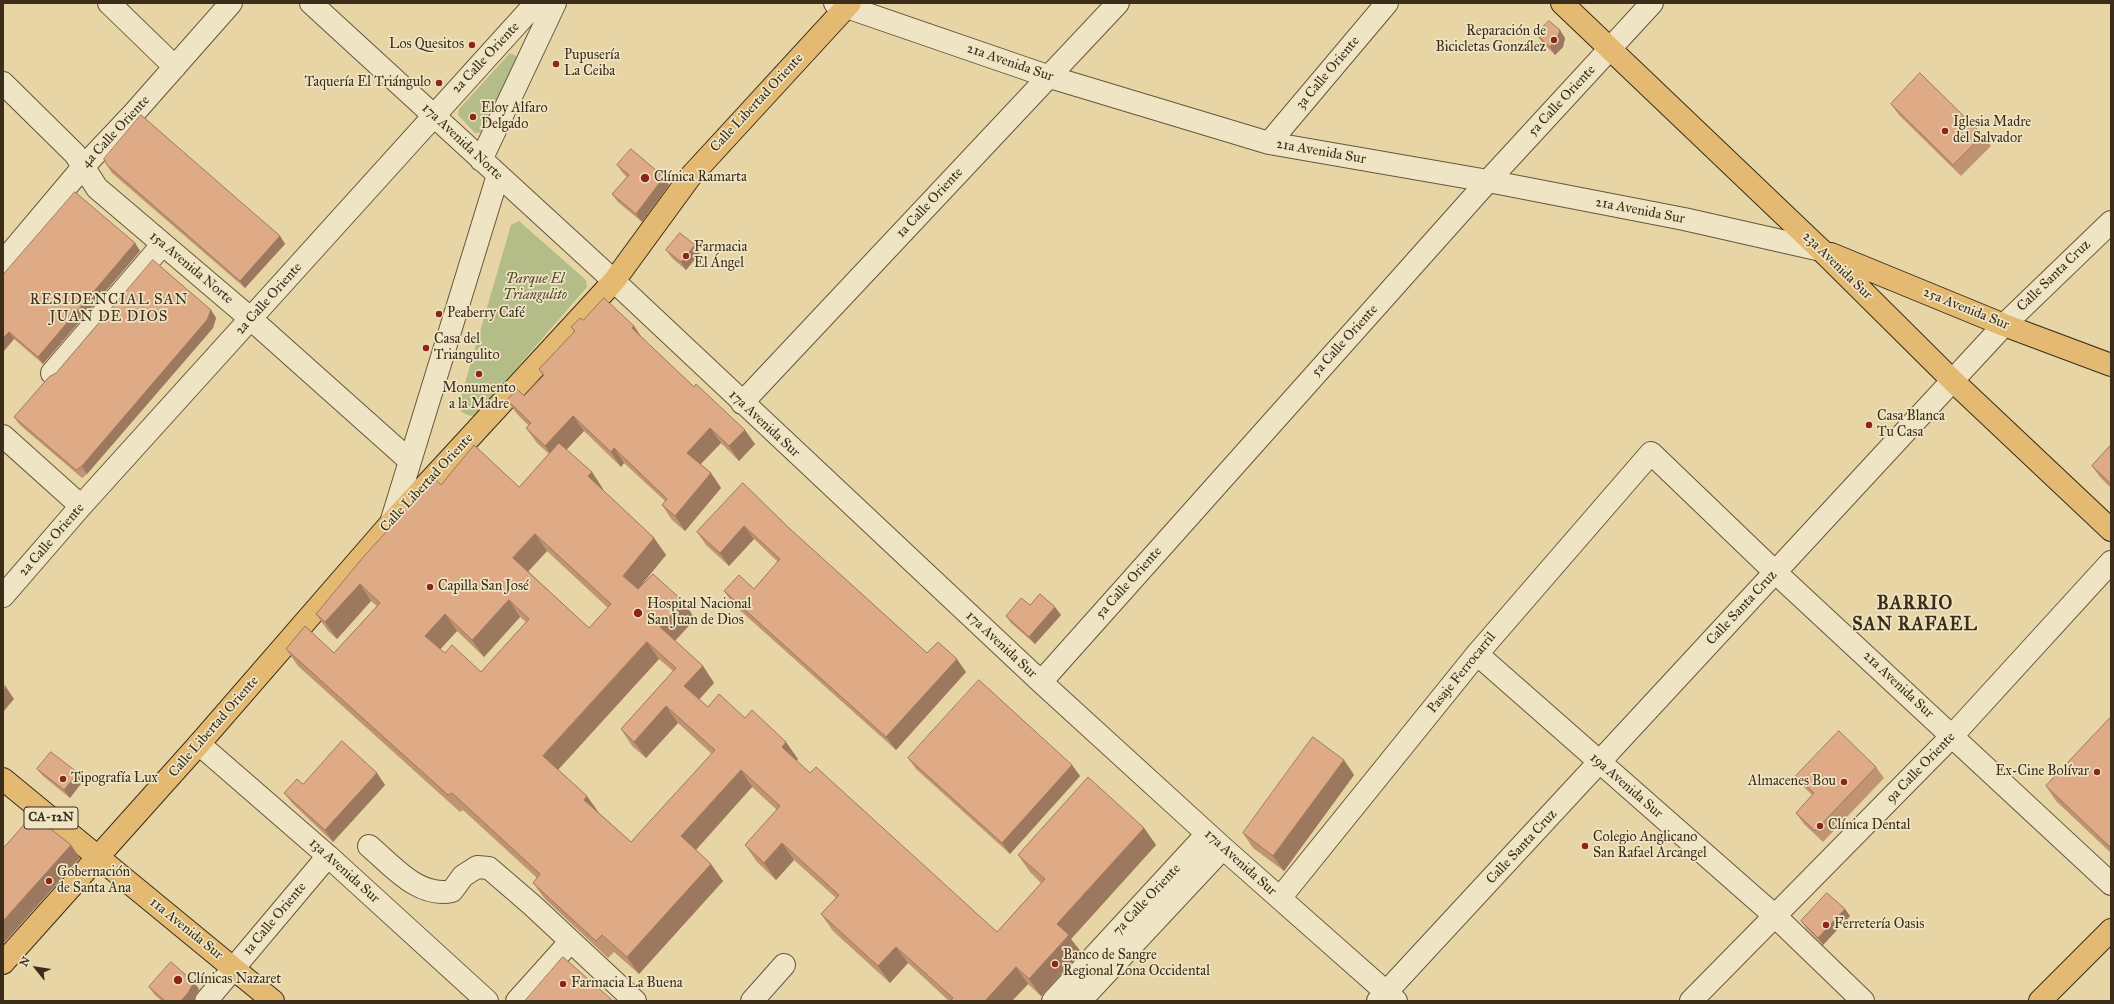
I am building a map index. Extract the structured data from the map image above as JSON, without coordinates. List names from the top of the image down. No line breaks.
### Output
{"streets":{"main road":["Calle Libertad Oriente","23a Avenida Sur","25a Avenida Sur","CA-12N","11a Avenida Sur"],"street":["2a Calle Oriente","21a Avenida Sur","3a Calle Oriente","5a Calle Oriente","4a Calle Oriente","17a Avenida Norte","1a Calle Oriente","15a Avenida Norte","Calle Santa Cruz","17a Avenida Sur","Pasaje Ferrocarril","9a Calle Oriente","19a Avenida Sur","13a Avenida Sur","7a Calle Oriente"]},"crossings":[["2a Calle Oriente","17a Avenida Norte"],["2a Calle Oriente","15a Avenida Norte"],["21a Avenida Sur","3a Calle Oriente"],["21a Avenida Sur","5a Calle Oriente"],["21a Avenida Sur","Calle Libertad Oriente"],["21a Avenida Sur","1a Calle Oriente"],["21a Avenida Sur","23a Avenida Sur"],["21a Avenida Sur","Calle Santa Cruz"],["21a Avenida Sur","25a Avenida Sur"],["21a Avenida Sur","Pasaje Ferrocarril"],["21a Avenida Sur","9a Calle Oriente"],["5a Calle Oriente","23a Avenida Sur"],["5a Calle Oriente","17a Avenida Sur"],["Calle Libertad Oriente","17a Avenida Norte"],["Calle Libertad Oriente","17a Avenida Sur"],["Calle Libertad Oriente","CA-12N"],["Calle Libertad Oriente","13a Avenida Sur"],["Calle Libertad Oriente","11a Avenida Sur"],["4a Calle Oriente","15a Avenida Norte"],["17a Avenida Norte","17a Avenida Sur"],["1a Calle Oriente","17a Avenida Sur"],["1a Calle Oriente","13a Avenida Sur"],["1a Calle Oriente","11a Avenida Sur"],["23a Avenida Sur","Calle Santa Cruz"],["23a Avenida Sur","25a Avenida Sur"],["Calle Santa Cruz","25a Avenida Sur"],["Calle Santa Cruz","17a Avenida Sur"],["Calle Santa Cruz","19a Avenida Sur"],["17a Avenida Sur","Pasaje Ferrocarril"],["17a Avenida Sur","7a Calle Oriente"],["Pasaje Ferrocarril","19a Avenida Sur"],["9a Calle Oriente","19a Avenida Sur"],["CA-12N","11a Avenida Sur"]],"districts":["RESIDENCIAL SAN JUAN DE DIOS","BARRIO SAN RAFAEL"],"parks":["Parque El Triangulito"],"places":["Reparación de Bicicletas González","Los Quesitos","Pupusería La Ceiba","Taquería El Triángulo","Eloy Alfaro Delgado","Iglesia Madre del Salvador","Clínica Ramarta","Farmacia El Ángel","Peaberry Café","Casa del Triangulito","Monumento a la Madre","Casa Blanca Tu Casa","Capilla San José","Hospital Nacional San Juan de Dios","Ex-Cine Bolívar","Tipografía Lux","Almacenes Bou","Clínica Dental","Colegio Anglicano San Rafael Arcangel","Gobernación de Santa Ana","Ferretería Oasis","Banco de Sangre Regional Zona Occidental","Clínicas Nazaret","Farmacia La Buena"],"north":"top left"}
